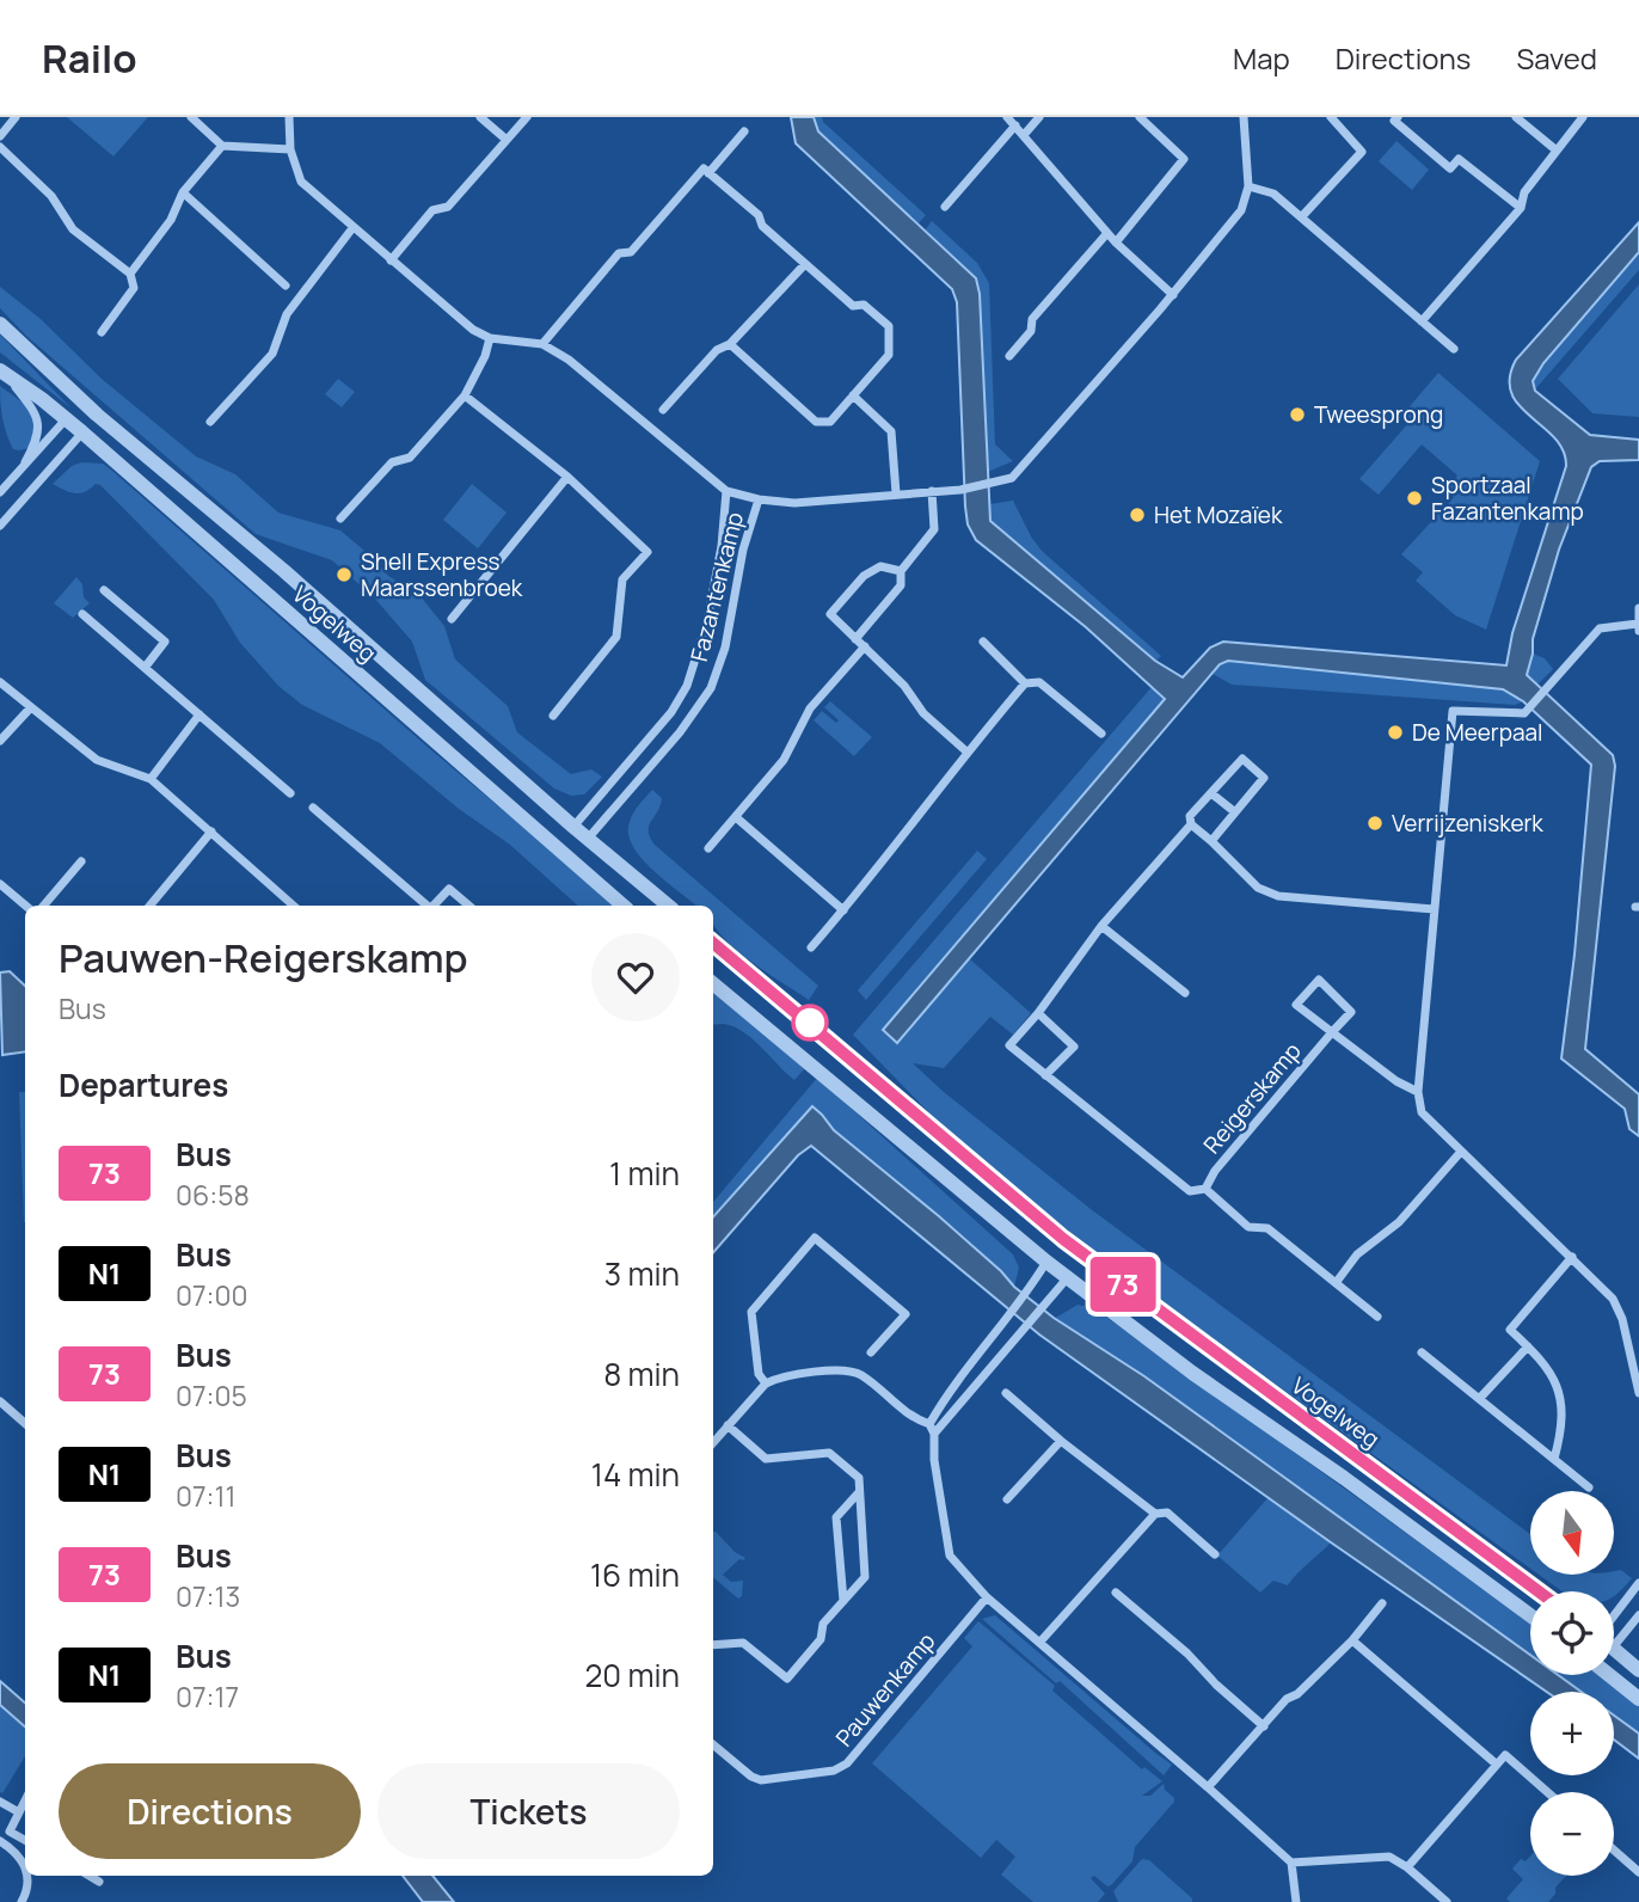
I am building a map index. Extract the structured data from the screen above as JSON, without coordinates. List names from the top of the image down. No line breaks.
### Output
{"streets":{"street":["Fazantenkamp","Vogelweg","Reigerskamp","Pauwenkamp"]},"crossings":[["Fazantenkamp","Vogelweg"]],"places":["Tweesprong","Sportzaal Fazantenkamp","Het Mozaïek","Shell Express Maarssenbroek","De Meerpaal","Verrijzeniskerk"],"lines":["bus line 73"],"north":"bottom","page":{"header":"Railo","nav":["Map","Directions","Saved"],"on_map":"73","heading":[["Pauwen-Reigerskamp","Bus"],"Departures"],"list":[{"mark":"73","name":"Bus","note":"06:58","value":"1 min"},{"mark":"N1","name":"Bus","note":"07:00","value":"3 min"},{"mark":"73","name":"Bus","note":"07:05","value":"8 min"},{"mark":"N1","name":"Bus","note":"07:11","value":"14 min"},{"mark":"73","name":"Bus","note":"07:13","value":"16 min"},{"mark":"N1","name":"Bus","note":"07:17","value":"20 min"}],"map_buttons":["+","−"],"buttons":["Directions","Tickets"]}}
